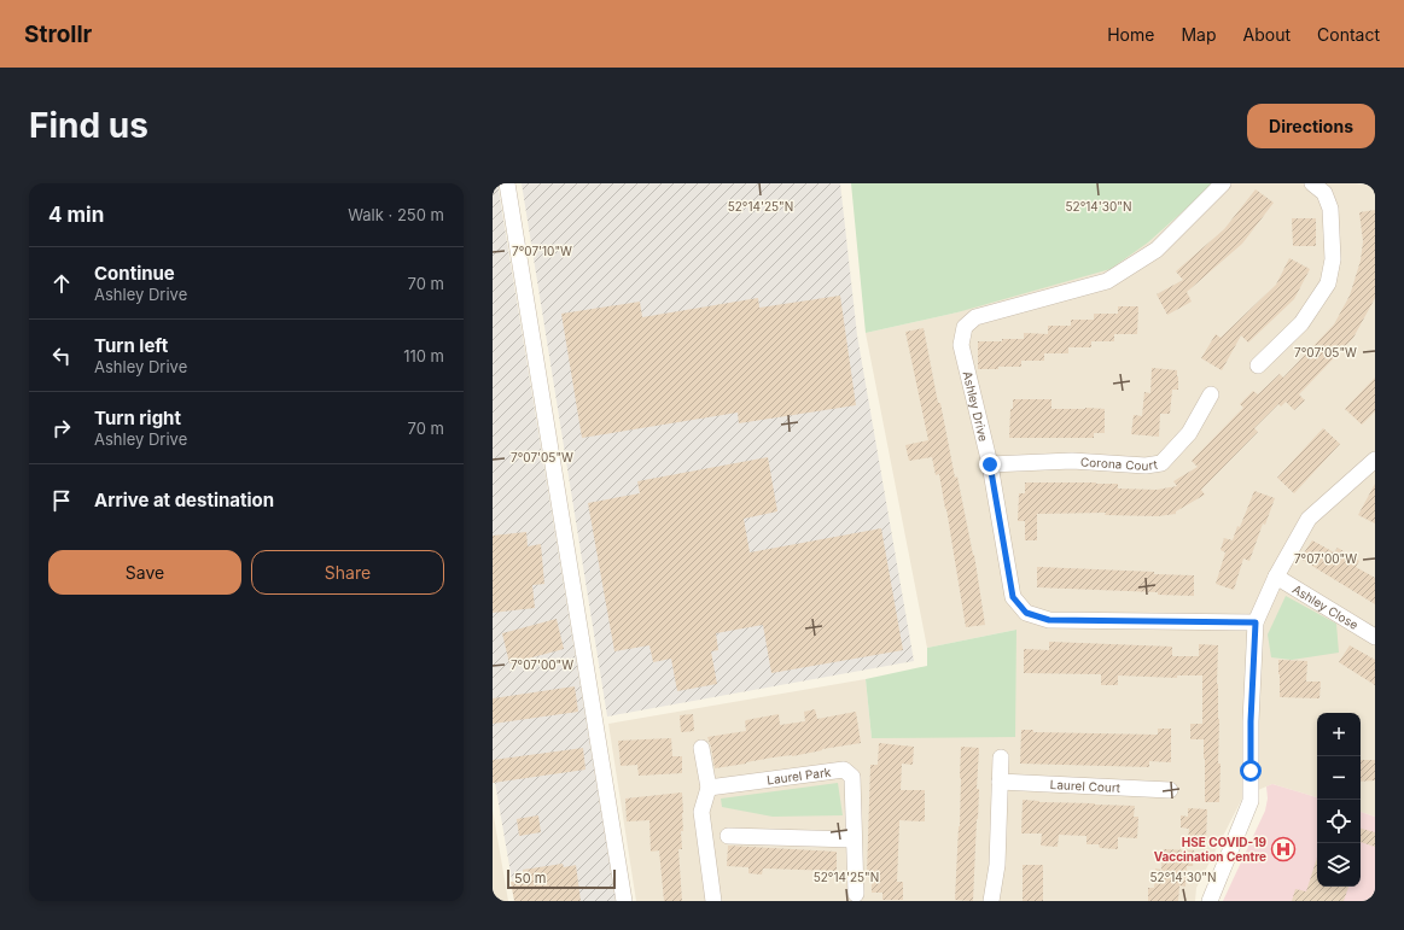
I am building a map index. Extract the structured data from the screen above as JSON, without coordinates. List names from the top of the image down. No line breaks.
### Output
{"streets":{"street":["Ashley Drive","Corona Court","Ashley Close","Laurel Park","Laurel Court"]},"crossings":[["Ashley Drive","Corona Court"]],"places":{"hospital":["HSE COVID-19 Vaccination Centre"]},"scale_bar":"50 m","page":{"header":"Strollr","nav":["Home","Map","About","Contact"],"buttons":["Directions",["Save","Share"]],"title":"Find us","heading":["4 min","Walk · 250 m"],"list":[["Continue","Ashley Drive","70 m"],["Turn left","Ashley Drive","110 m"],["Turn right","Ashley Drive","70 m"],"Arrive at destination"],"map_buttons":["+","−"],"scale":"50 m"},"coordinates":["52°14'25\"N","52°14'30\"N","7°07'10\"W","7°07'05\"W","7°07'00\"W"]}
